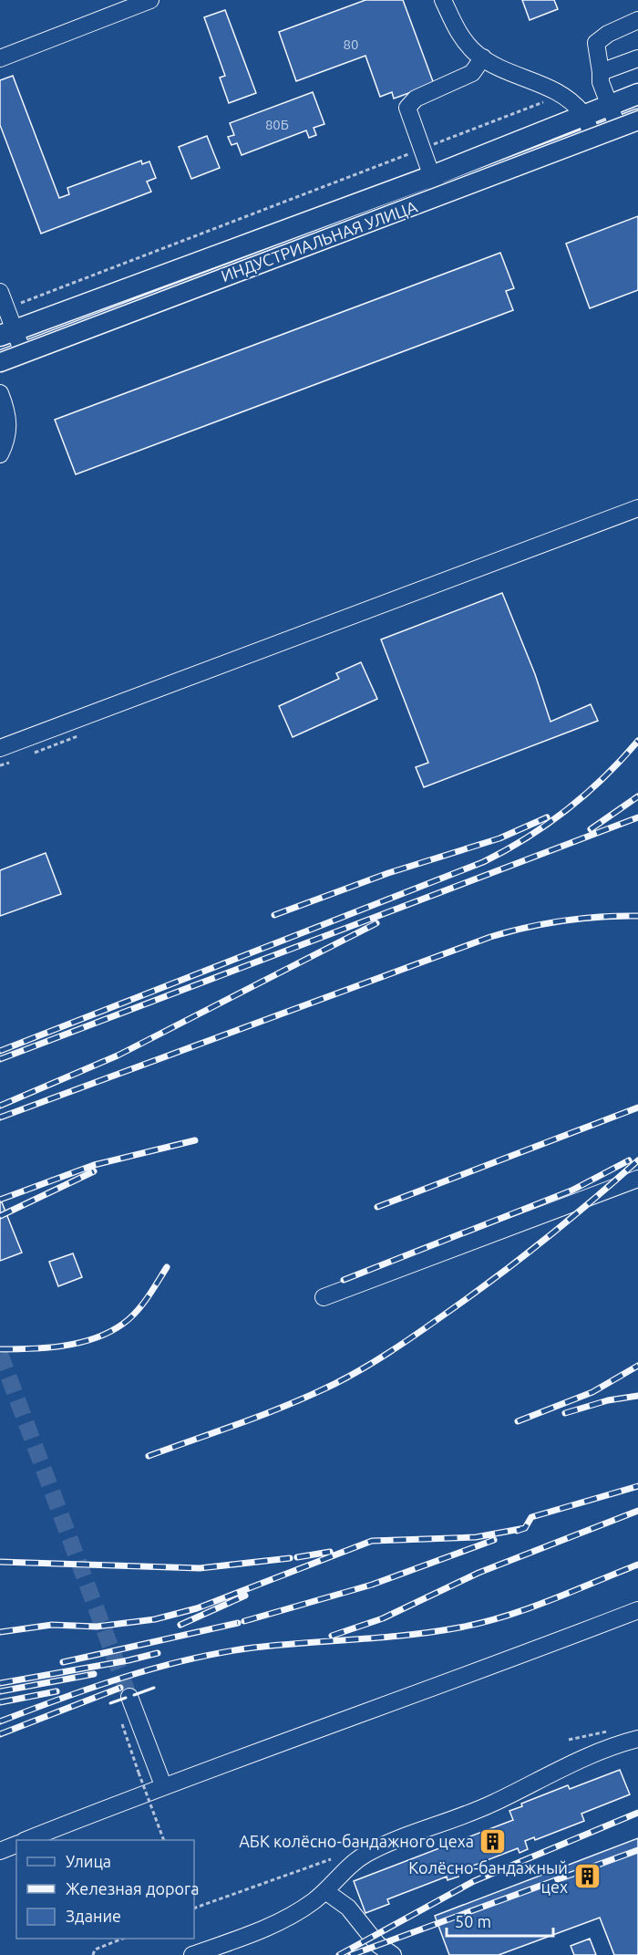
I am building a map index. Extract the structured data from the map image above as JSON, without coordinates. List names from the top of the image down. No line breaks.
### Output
{"streets":{"main road":["ИНДУСТРИАЛЬНАЯ УЛИЦА"]},"places":{"building":["АБК колёсно-бандажного цеха","Колёсно-бандажный цех"]},"house_numbers":["80","80Б"],"legend":["Улица","Железная дорога","Здание"],"scale_bar":"50 m"}
